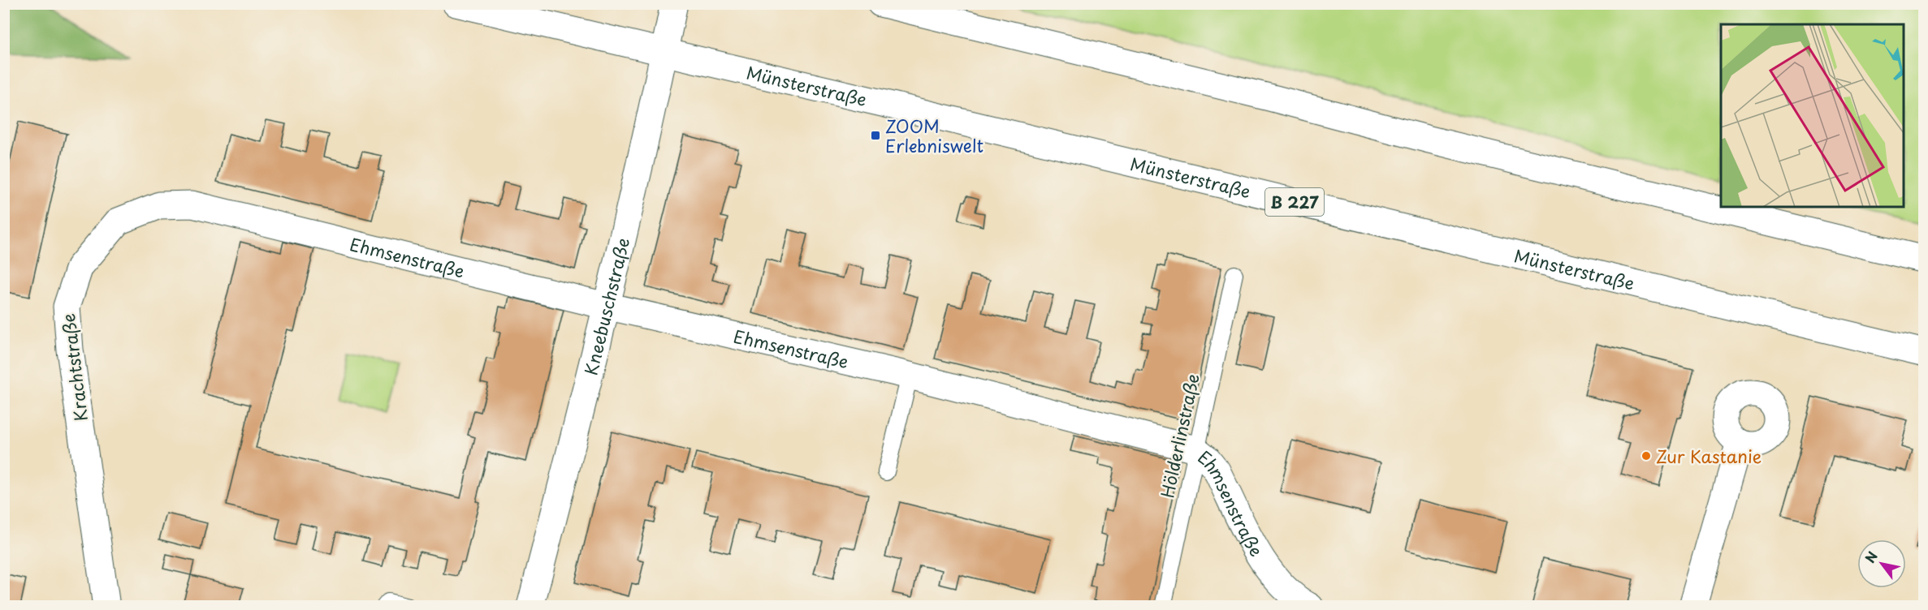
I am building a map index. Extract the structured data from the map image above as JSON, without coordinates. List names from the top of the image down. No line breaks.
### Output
{"streets":{"main road":["Münsterstraße","B 227","Ehmsenstraße","Kneebuschstraße","Krachtstraße"],"lane":["Hölderlinstraße"]},"crossings":[["Münsterstraße","Kneebuschstraße"],["Ehmsenstraße","Kneebuschstraße"],["Ehmsenstraße","Krachtstraße"],["Ehmsenstraße","Hölderlinstraße"]],"places":{"transit":["ZOOM Erlebniswelt"],"other":["Zur Kastanie"]},"north":"top left"}
